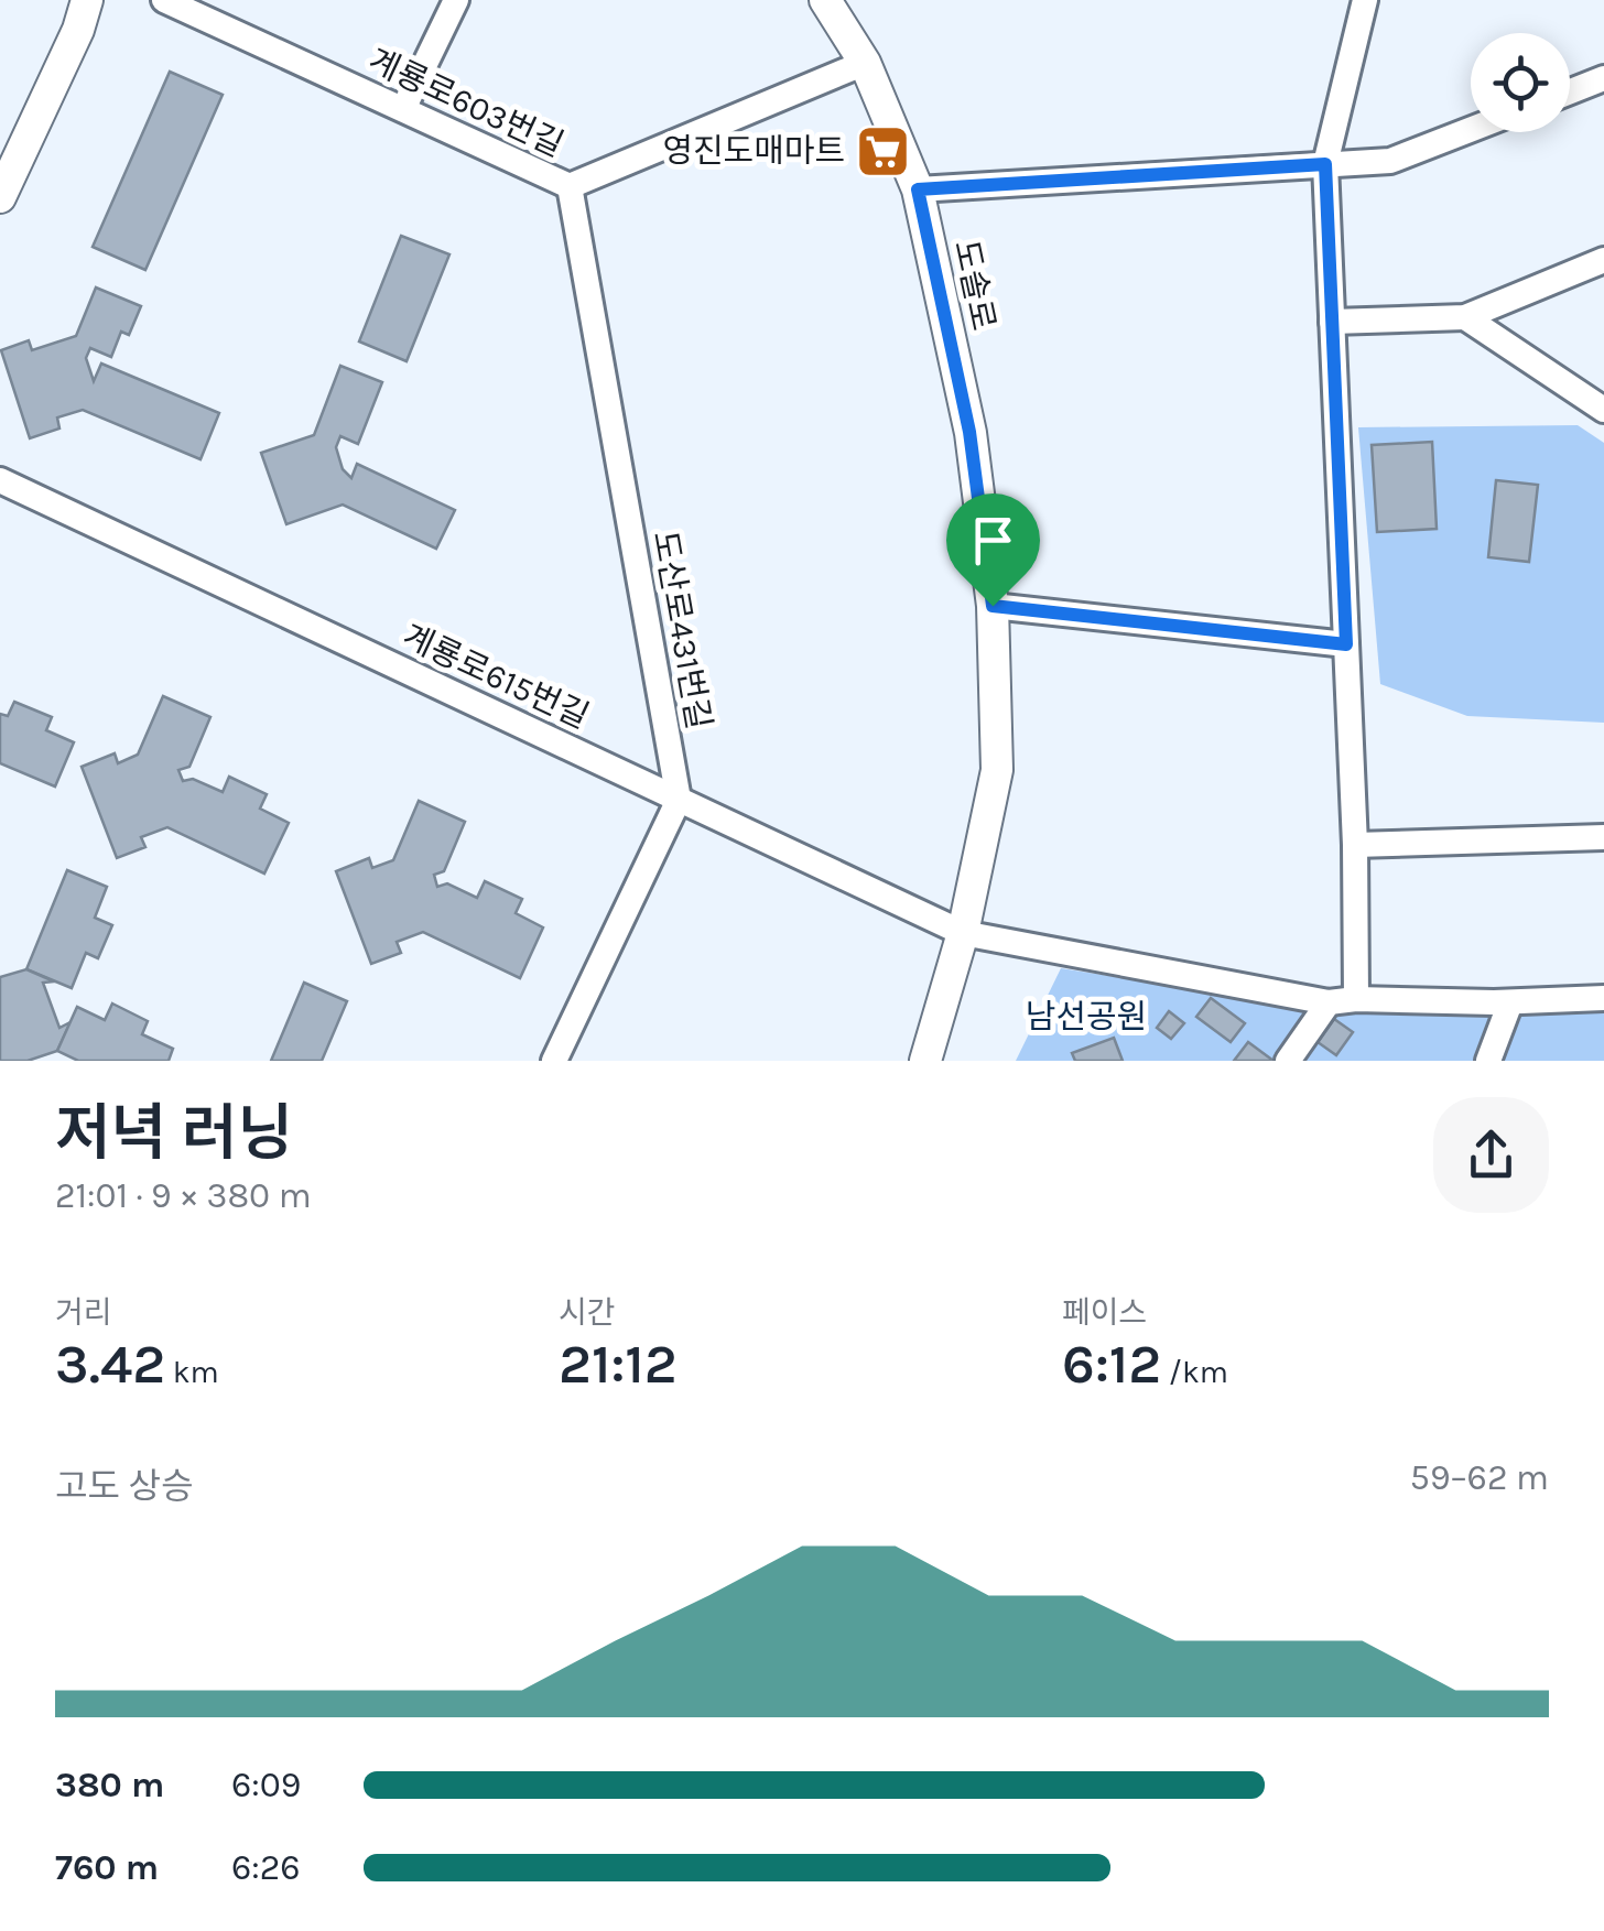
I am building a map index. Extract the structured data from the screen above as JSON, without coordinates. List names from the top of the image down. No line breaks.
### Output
{"streets":{"street":["계룡로603번길","도솔로","도산로431번길","계룡로615번길"]},"crossings":[["계룡로603번길","도솔로"],["계룡로603번길","도산로431번길"],["도솔로","계룡로615번길"],["도산로431번길","계룡로615번길"]],"parks":["남선공원"],"places":{"supermarket":["영진도매마트"]},"page":{"heading":["저녁 러닝","21:01 · 9 × 380 m"],"stats":[["거리","3.42 km"],["시간","21:12"],["페이스","6:12 /km"]],"chart":["고도 상승","59–62 m"],"list":[{"name":"380 m","note":"6:09"},{"name":"760 m","note":"6:26"}]}}
